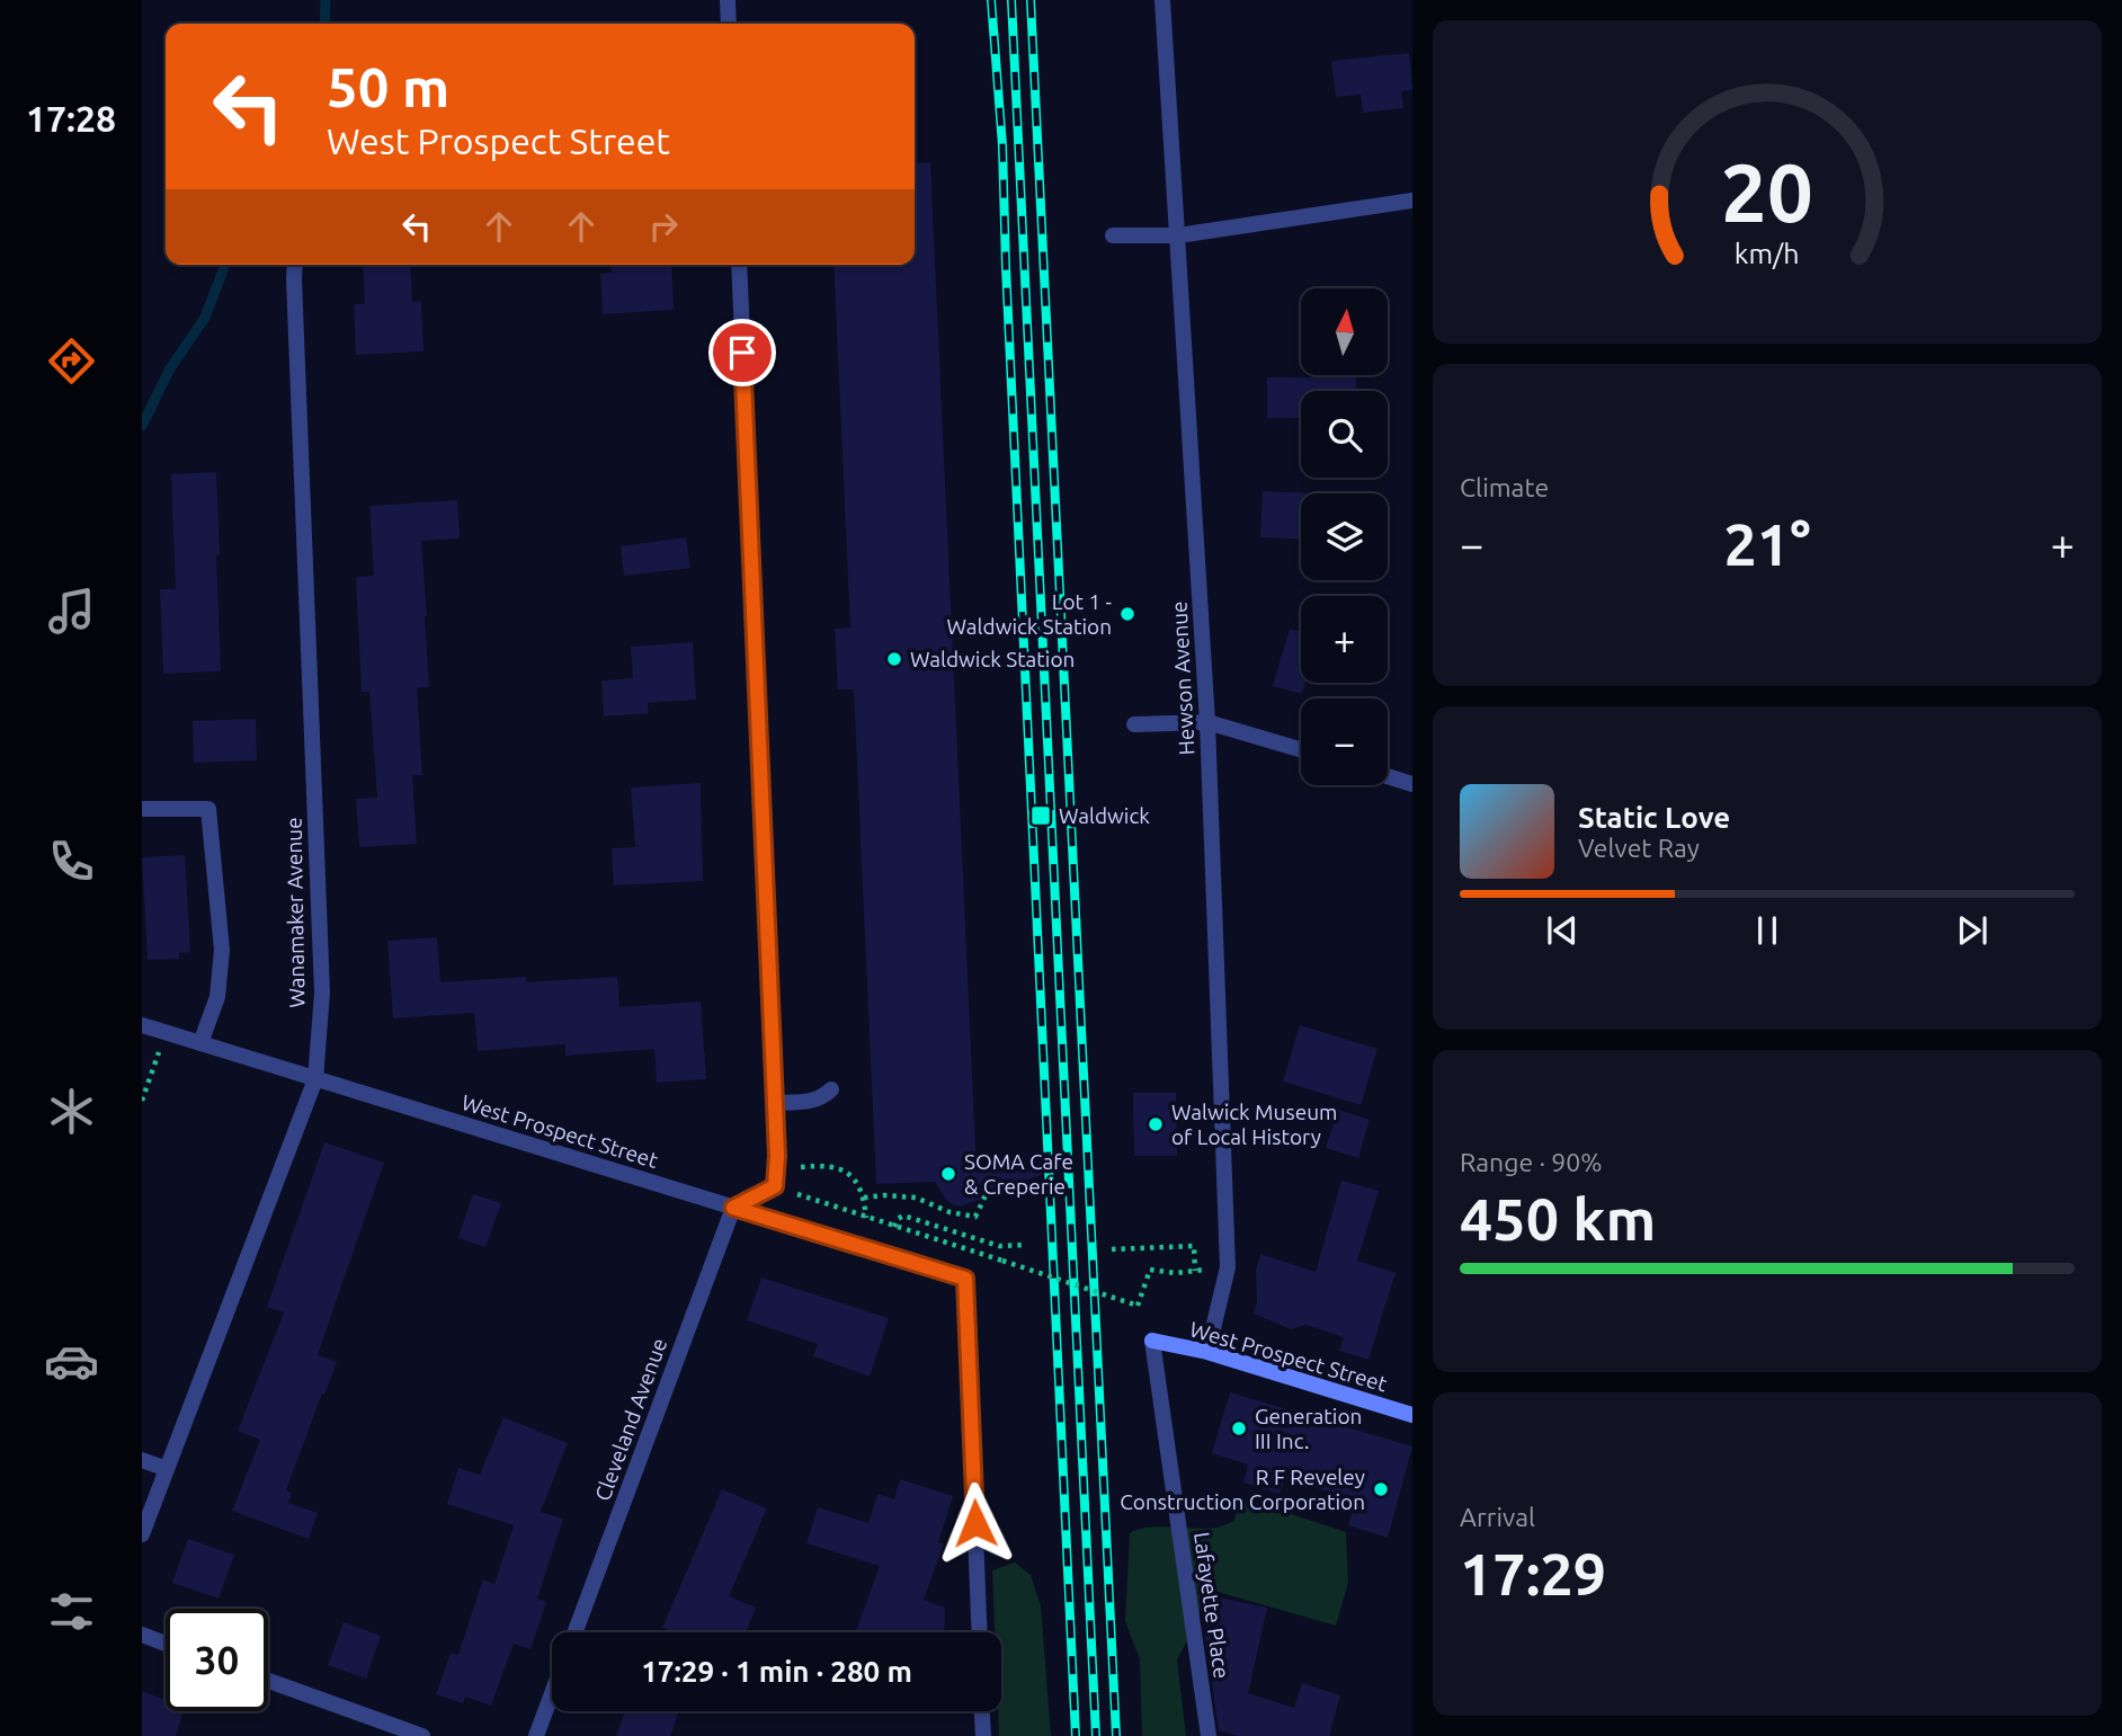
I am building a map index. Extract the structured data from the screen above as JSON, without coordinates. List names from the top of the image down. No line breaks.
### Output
{"streets":{"street":["Hewson Avenue","Wanamaker Avenue","West Prospect Street","Cleveland Avenue","Lafayette Place"]},"crossings":[["Hewson Avenue","West Prospect Street"],["Wanamaker Avenue","West Prospect Street"],["West Prospect Street","Cleveland Avenue"],["West Prospect Street","Lafayette Place"]],"places":{"other":["Lot 1 - Waldwick Station","Waldwick Station","Walwick Museum of Local History","SOMA Cafe & Creperie","Generation III Inc.","R F Reveley Construction Corporation"],"transit":["Waldwick"]},"north":"top","page":{"tabs":"17:28","turn":["50 m","West Prospect Street"],"map_buttons":["+","−"],"tile":["Climate",["Range · 90%","450 km"],["Arrival","17:29"]],"heat":["−","21°","+"],"song":["Static Love","Velvet Ray"],"limit":"30","trip":"17:29 · 1 min · 280 m","gauge":["20","km/h"]}}
